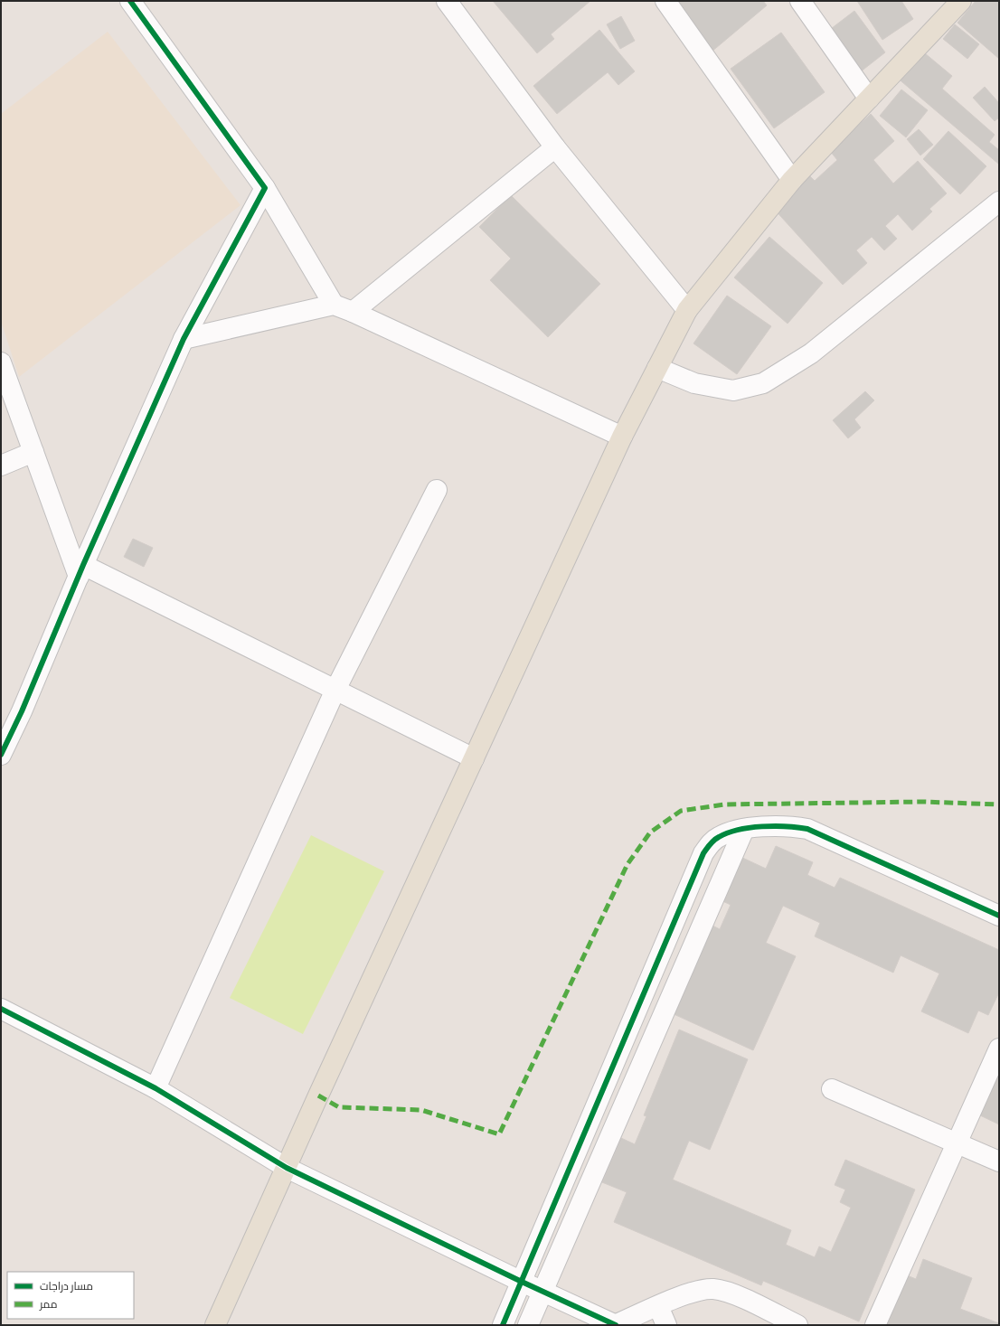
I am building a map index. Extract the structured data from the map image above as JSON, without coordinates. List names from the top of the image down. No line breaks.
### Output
{"legend":["مسار دراجات","ممر"]}
